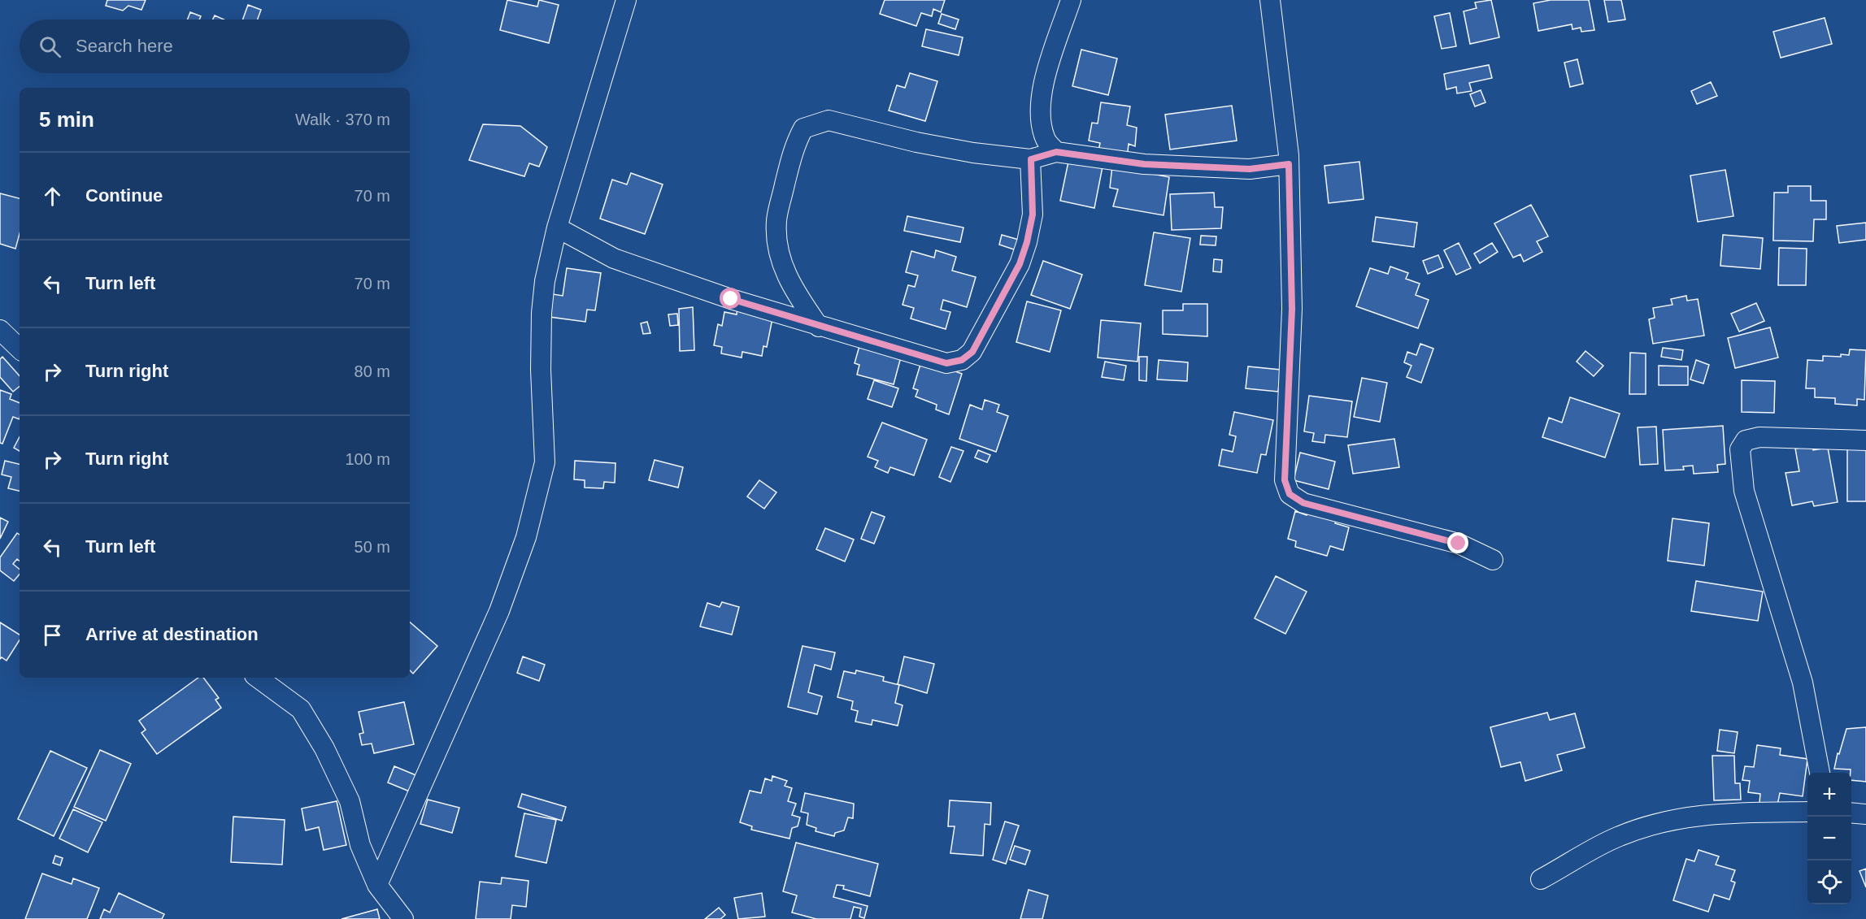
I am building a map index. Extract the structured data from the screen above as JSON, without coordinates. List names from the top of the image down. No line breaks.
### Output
{"page":{"search":"Search here","heading":["5 min","Walk · 370 m"],"list":[["Continue","70 m"],["Turn left","70 m"],["Turn right","80 m"],["Turn right","100 m"],["Turn left","50 m"],"Arrive at destination"],"map_buttons":["+","−"]}}
